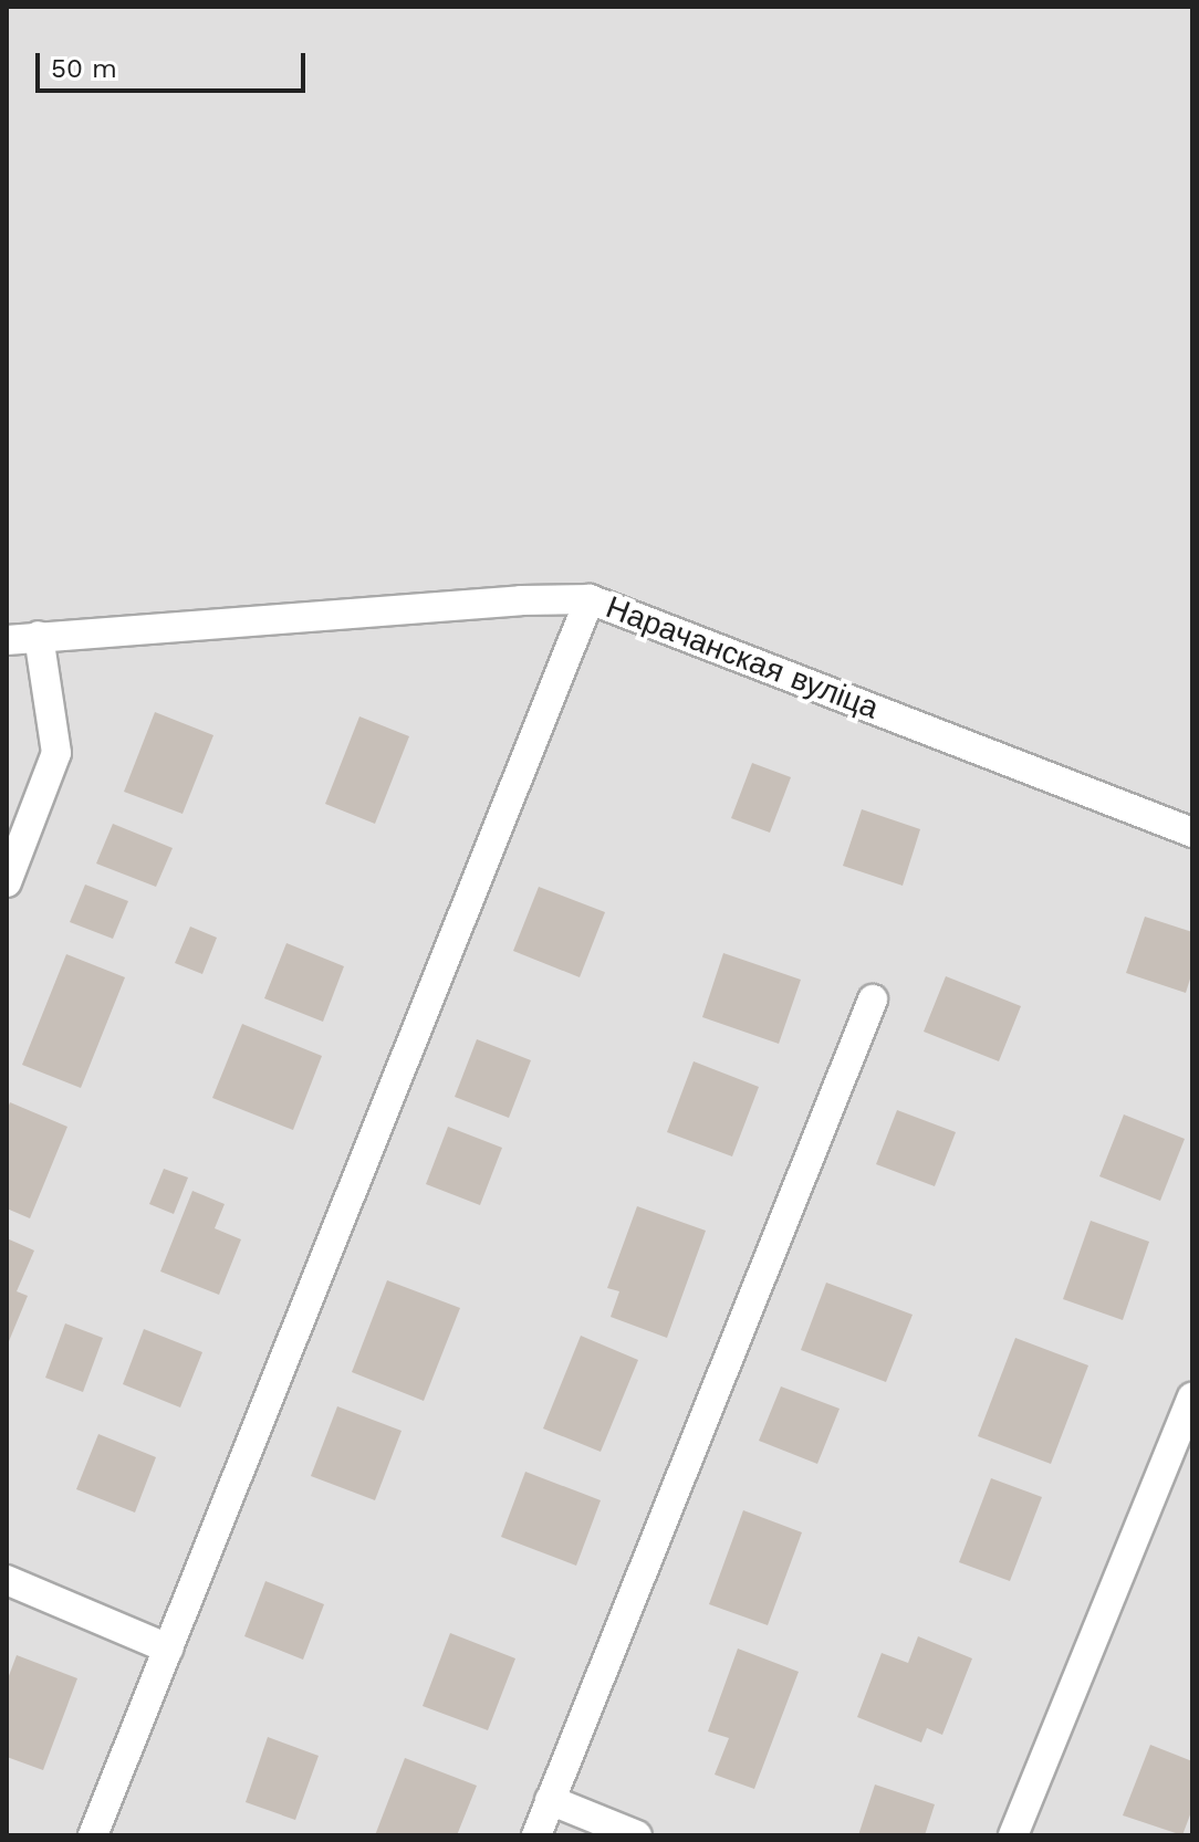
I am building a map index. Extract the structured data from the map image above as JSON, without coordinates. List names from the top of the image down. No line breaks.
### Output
{"streets":{"street":["Нарачанская вуліца"]},"scale_bar":"50 m"}
